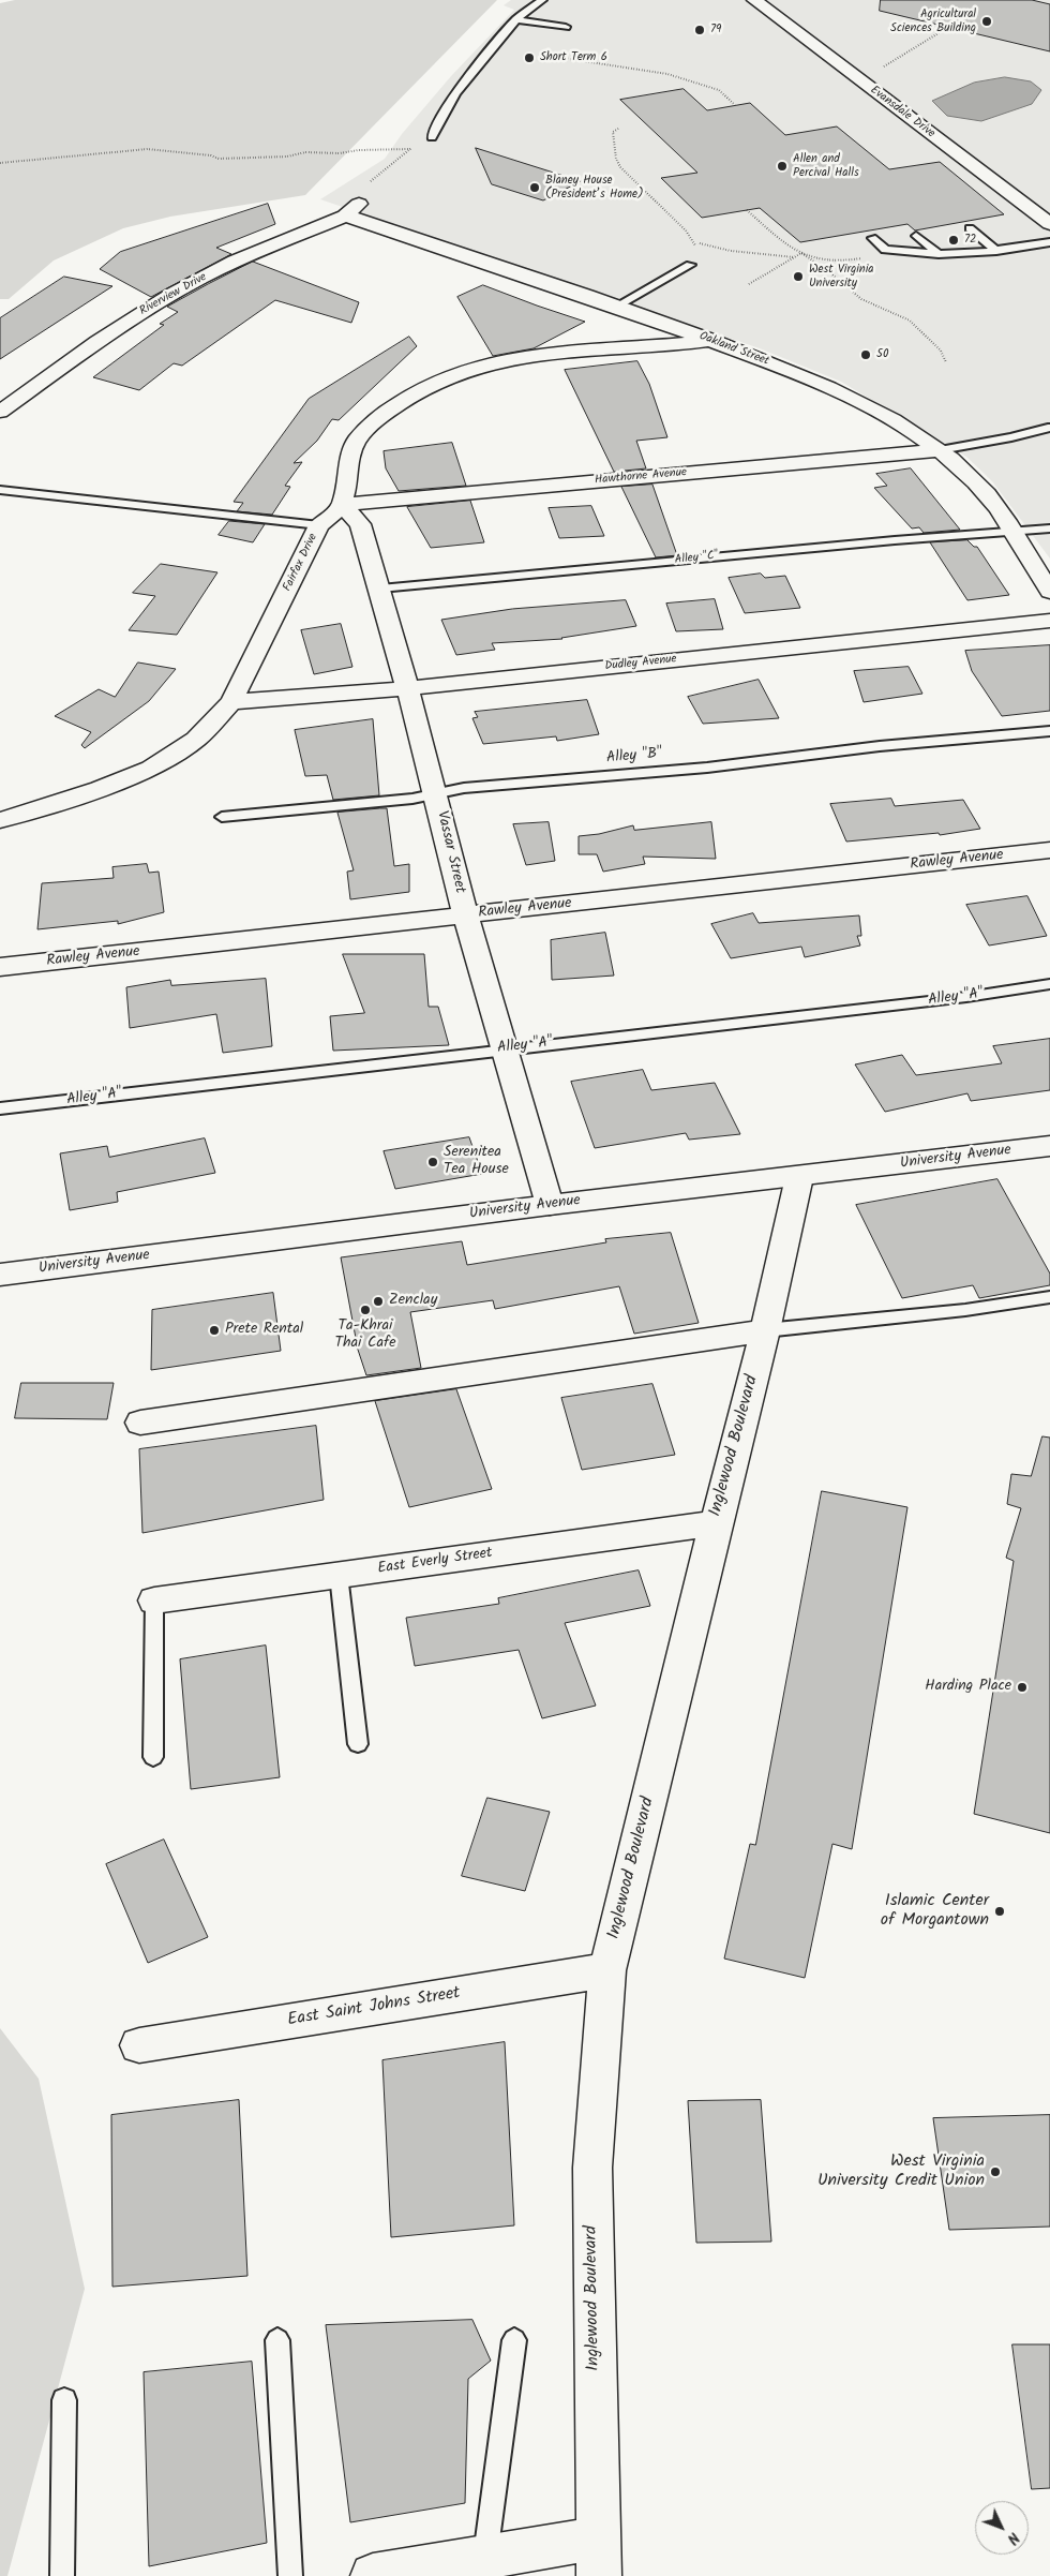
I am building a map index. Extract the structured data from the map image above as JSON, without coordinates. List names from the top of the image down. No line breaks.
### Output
{"streets":{"street":["Evansdale Drive","Riverview Drive","Oakland Street","Hawthorne Avenue","Fairfax Drive","Dudley Avenue","Vassar Street","Rawley Avenue","University Avenue","Inglewood Boulevard","East Everly Street","East Saint Johns Street"],"lane":["Alley \"C\"","Alley \"B\"","Alley \"A\""]},"crossings":[["Riverview Drive","Oakland Street"],["Oakland Street","Hawthorne Avenue"],["Oakland Street","Alley \"C\""],["Hawthorne Avenue","Fairfax Drive"],["Hawthorne Avenue","Vassar Street"],["Alley \"C\"","Vassar Street"],["Fairfax Drive","Dudley Avenue"],["Fairfax Drive","Vassar Street"],["Dudley Avenue","Vassar Street"],["Alley \"B\"","Vassar Street"],["Vassar Street","Rawley Avenue"],["Vassar Street","Alley \"A\""],["Vassar Street","University Avenue"],["University Avenue","Inglewood Boulevard"],["Inglewood Boulevard","East Everly Street"],["Inglewood Boulevard","East Saint Johns Street"]],"places":["Agricultural Sciences Building","79","Short Term 6","Allen and Percival Halls","Blaney House (President’s Home)","72","West Virginia University","50","Serenitea Tea House","Zenclay","Ta-Khrai Thai Cafe","Prete Rental","Harding Place","Islamic Center of Morgantown","West Virginia University Credit Union"],"north":"bottom right"}
